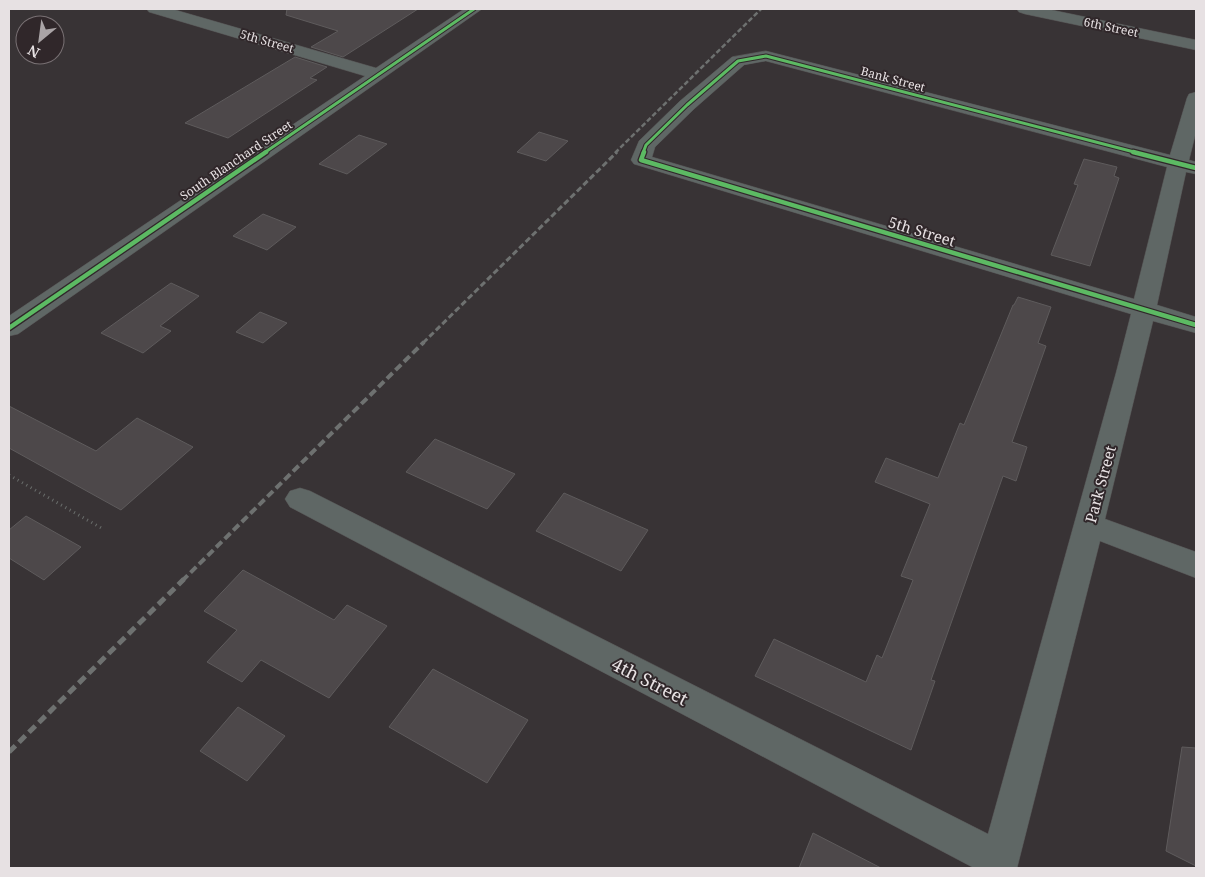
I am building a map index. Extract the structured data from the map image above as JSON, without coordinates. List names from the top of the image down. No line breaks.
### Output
{"streets":{"street":["6th Street","5th Street","Bank Street","South Blanchard Street","Park Street","4th Street"]},"crossings":[["5th Street","Bank Street"],["5th Street","South Blanchard Street"],["5th Street","Park Street"],["Bank Street","Park Street"],["Park Street","4th Street"]],"north":"bottom left"}
